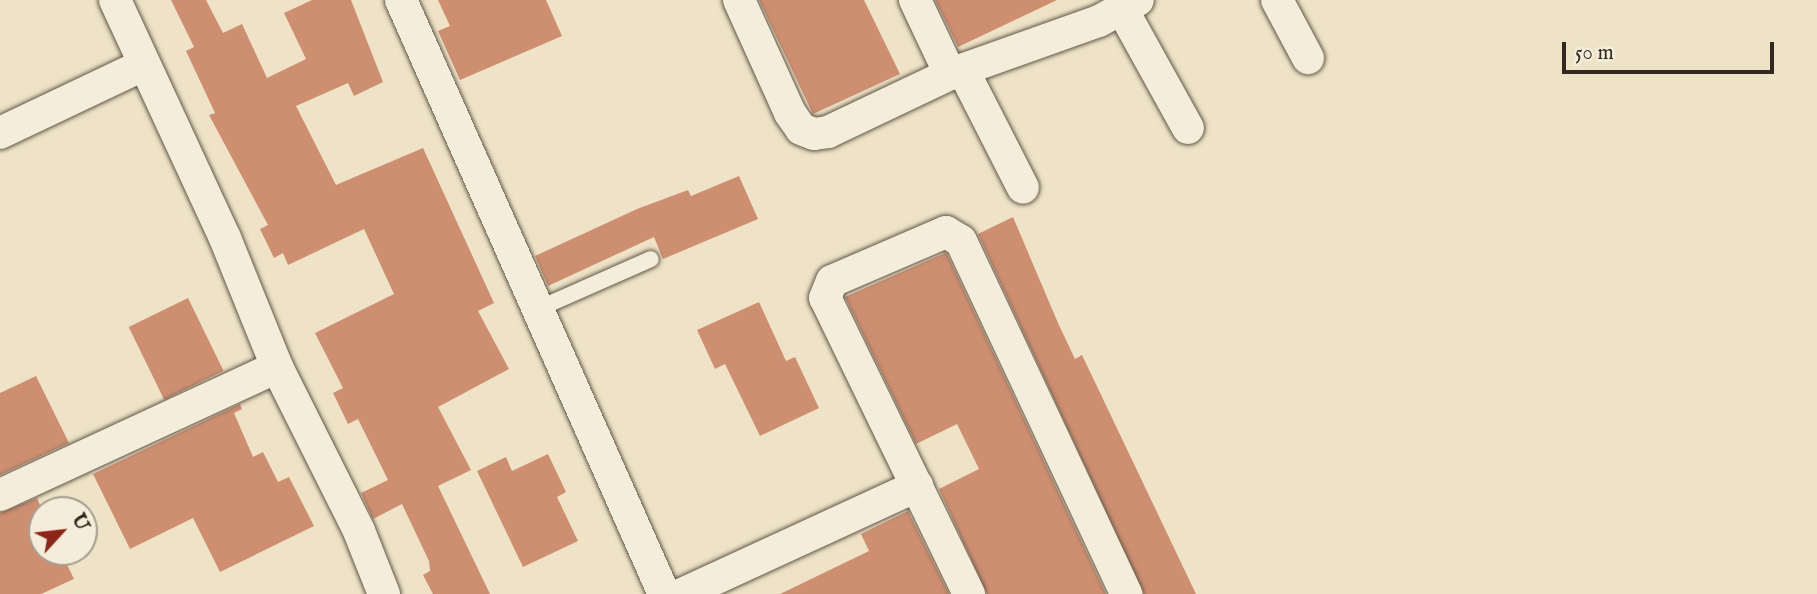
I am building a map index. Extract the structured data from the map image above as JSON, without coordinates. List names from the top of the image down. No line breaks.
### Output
{"scale_bar":"50 m","north":"top right"}
